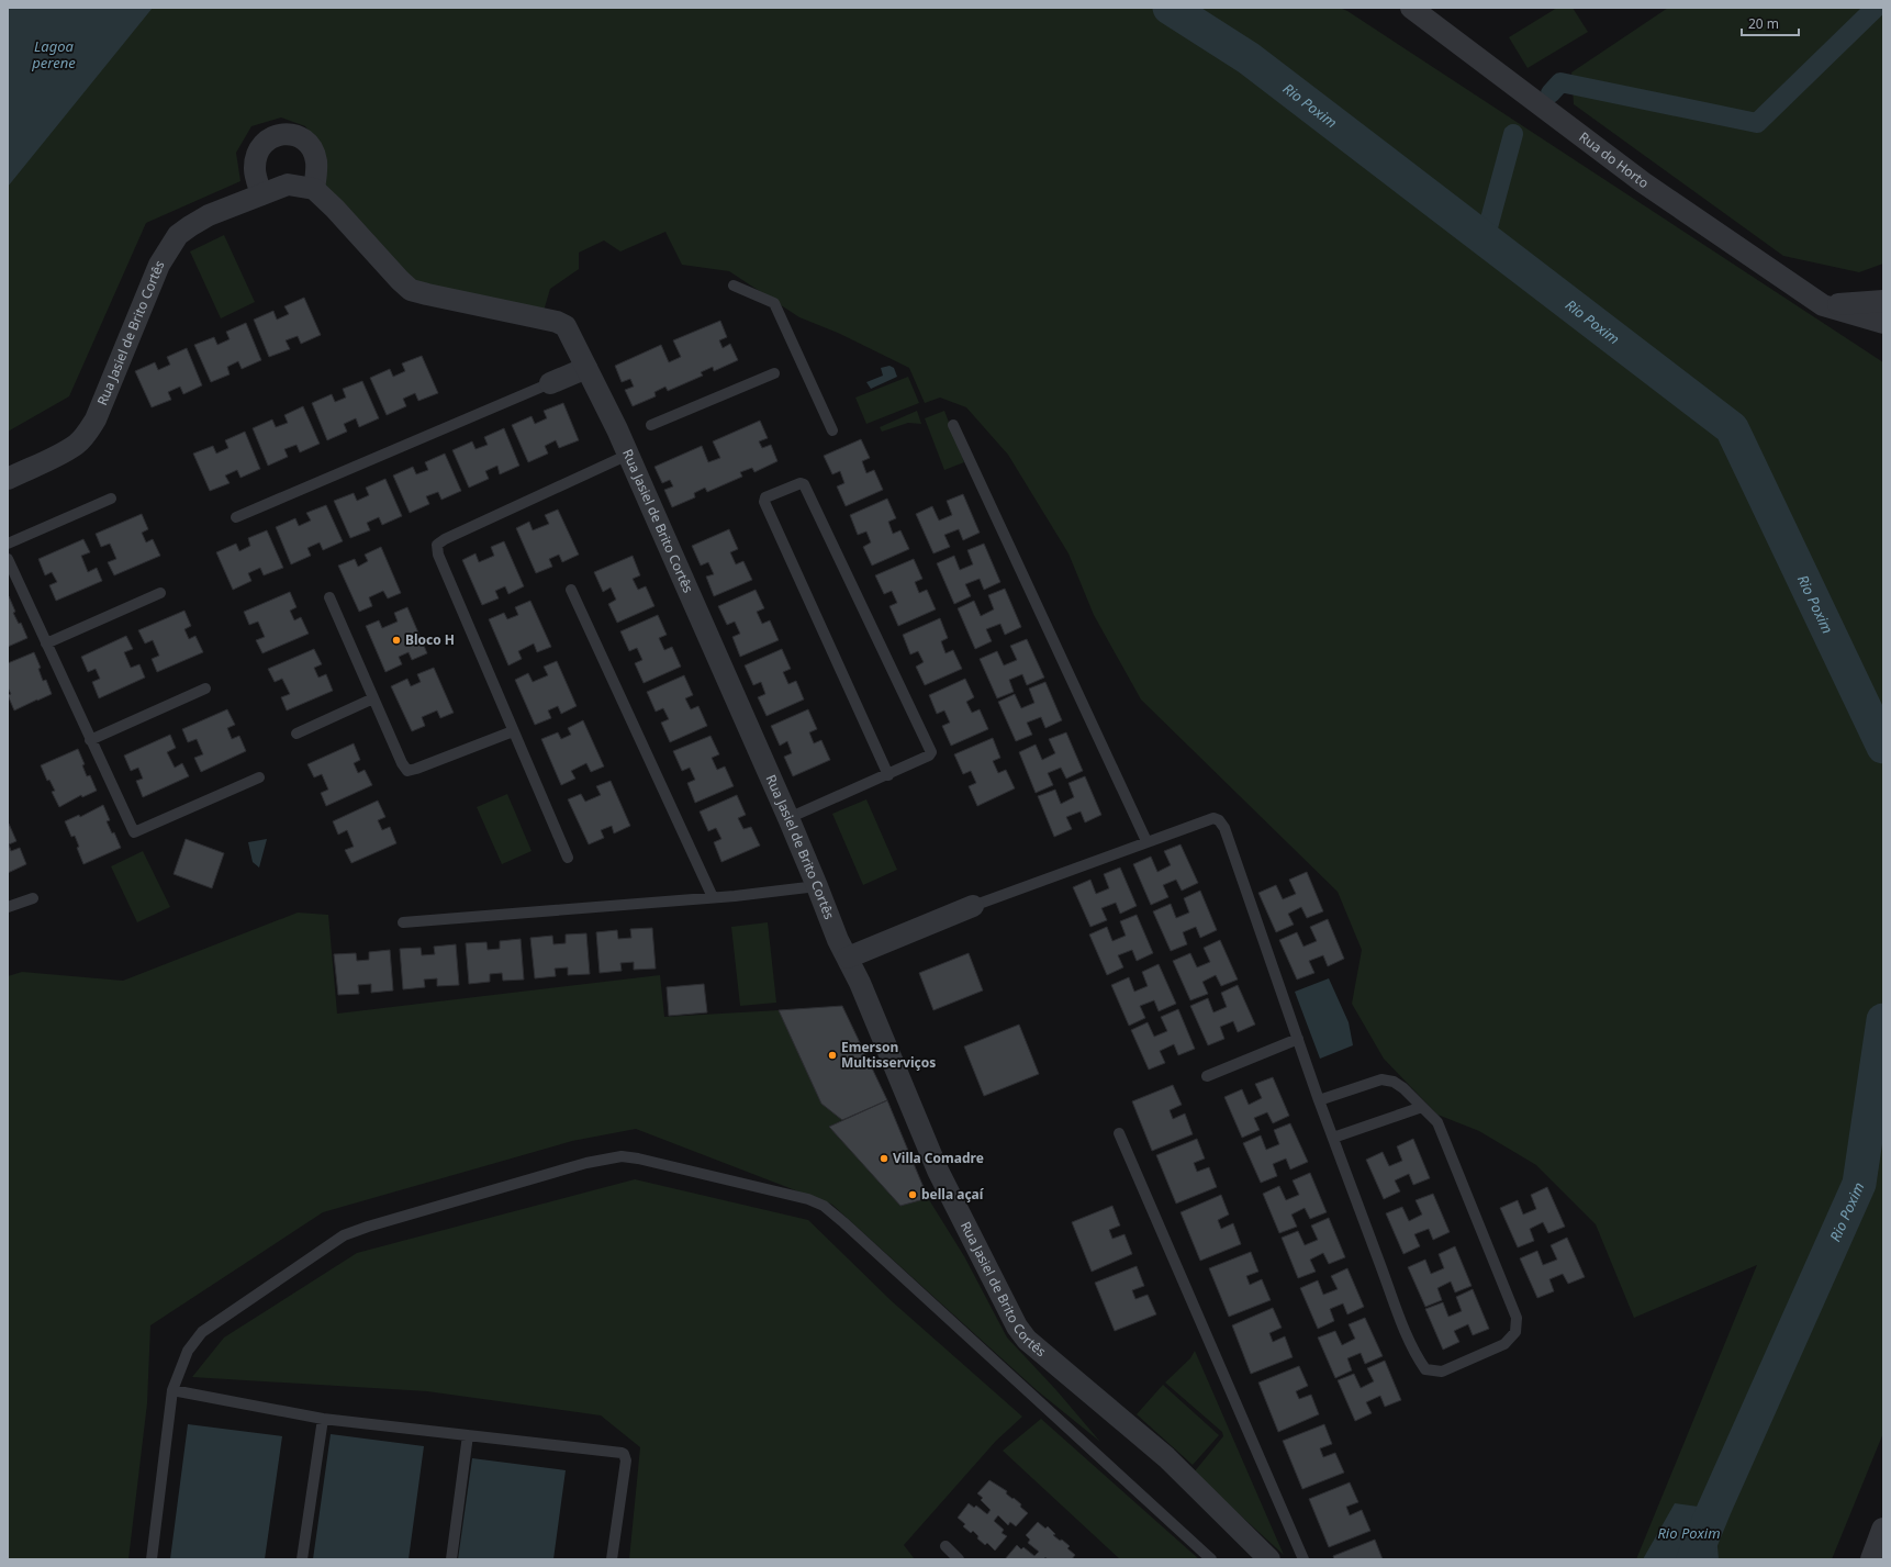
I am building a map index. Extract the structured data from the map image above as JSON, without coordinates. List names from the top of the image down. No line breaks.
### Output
{"streets":{"street":["Rua do Horto","Rua Jasiel de Brito Cortês"]},"water":["Lagoa perene","Rio Poxim"],"places":["Bloco H","Emerson Multisserviços","Villa Comadre","bella açaí"],"scale_bar":"20 m"}
